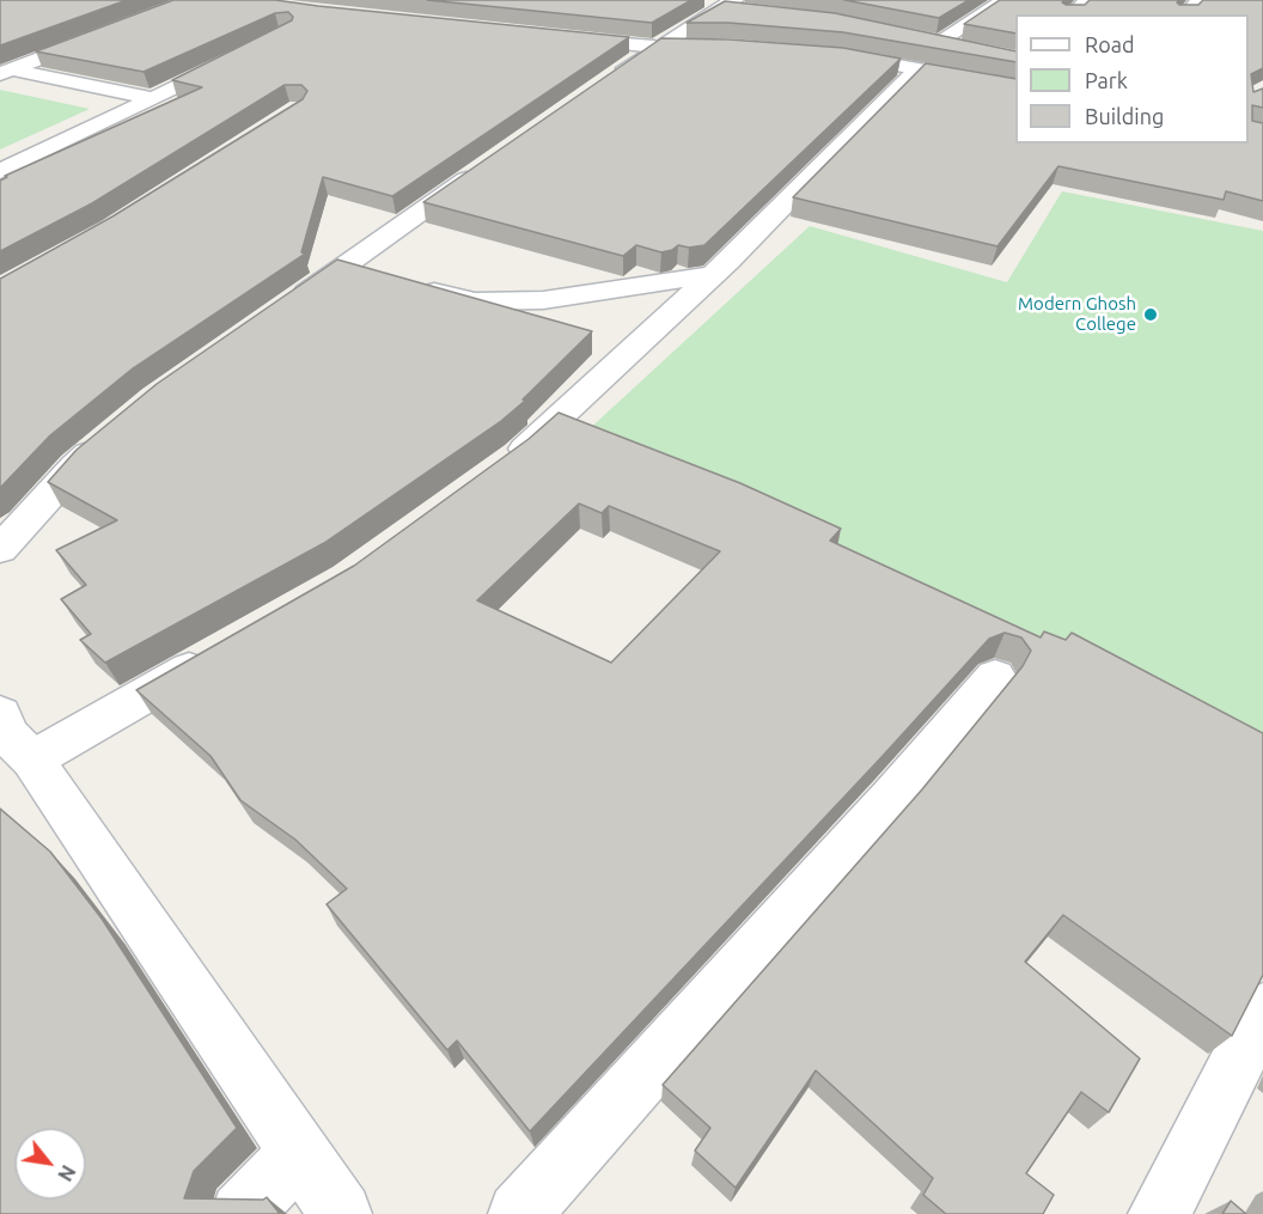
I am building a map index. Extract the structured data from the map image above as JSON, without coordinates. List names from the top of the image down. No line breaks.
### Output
{"places":["Modern Ghosh College"],"legend":["Road","Park","Building"],"north":"bottom right"}
